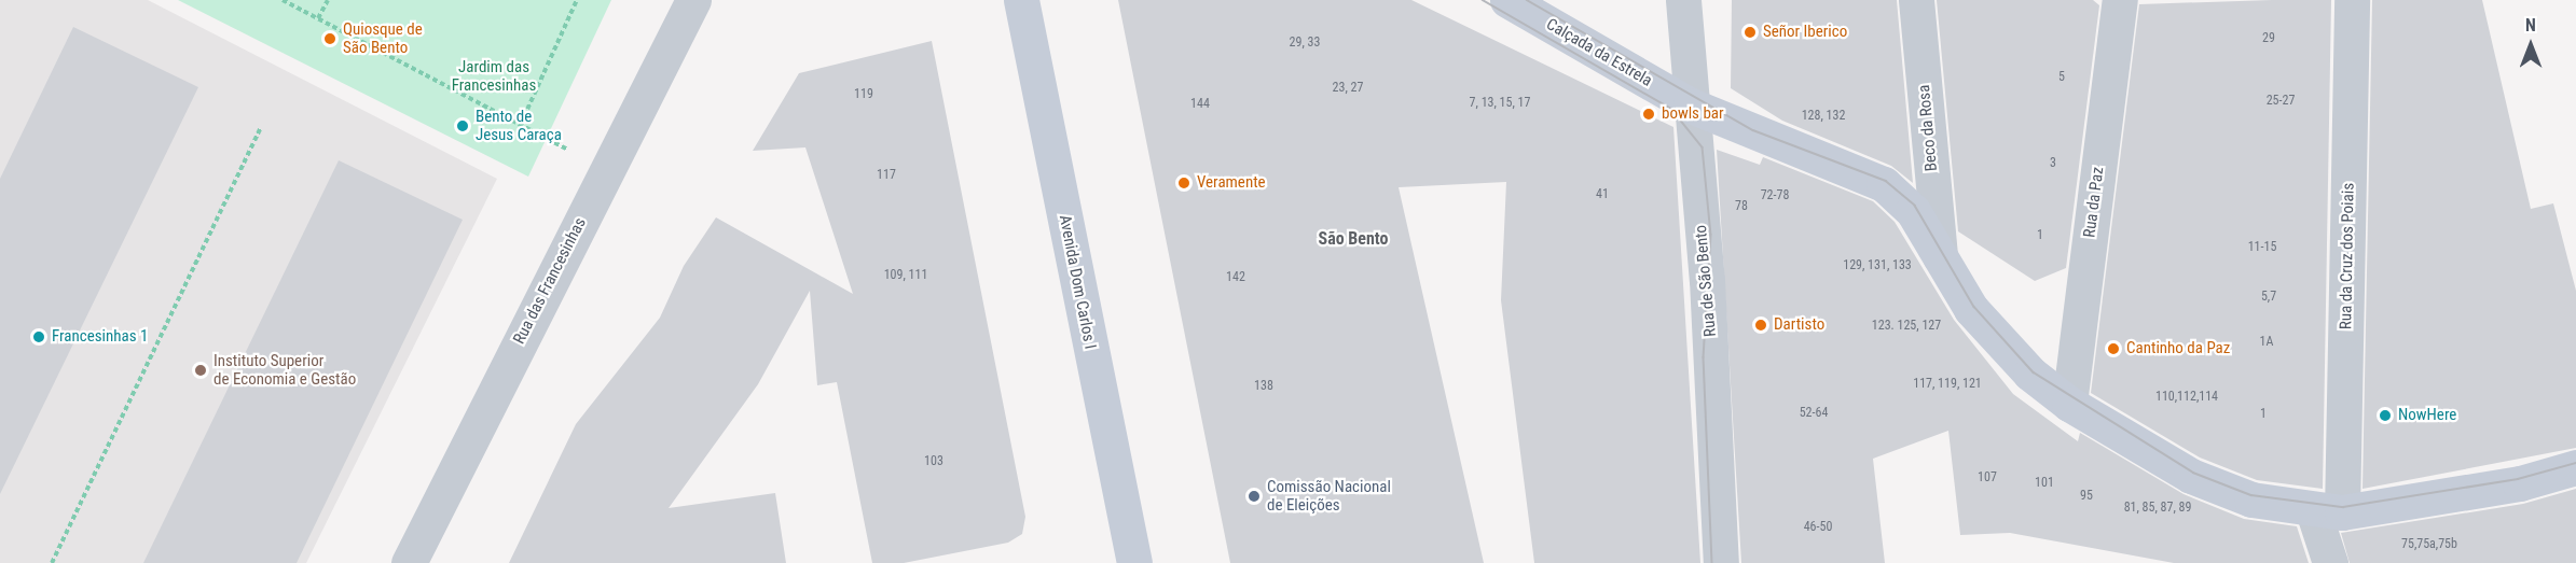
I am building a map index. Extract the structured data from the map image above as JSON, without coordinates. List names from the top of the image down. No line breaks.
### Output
{"streets":{"street":["Calçada da Estrela","Beco da Rosa","Rua da Paz","Rua da Cruz dos Poiais","Rua das Francesinhas","Rua de São Bento","Avenida Dom Carlos I"]},"crossings":[["Calçada da Estrela","Beco da Rosa"],["Calçada da Estrela","Rua da Paz"],["Calçada da Estrela","Rua da Cruz dos Poiais"],["Calçada da Estrela","Rua de São Bento"]],"districts":["São Bento"],"parks":["Jardim das Francesinhas"],"places":["Señor Iberico","Quiosque de São Bento","bowls bar","Bento de Jesus Caraça","Veramente","Dartisto","Francesinhas 1","Cantinho da Paz","Instituto Superior de Economia e Gestão","NowHere","Comissão Nacional de Eleições"],"house_numbers":["29","29, 33","5","23, 27","119","25-27","7, 13, 15, 17","144","128, 132","3","117","41","72-78","78","1","11-15","129, 131, 133","109, 111","142","5,7","123. 125, 127","1A","117, 119, 121","138","110,112,114","52-64","1","103","107","101","95","81, 85, 87, 89","46-50","75,75a,75b"],"north":"top"}
